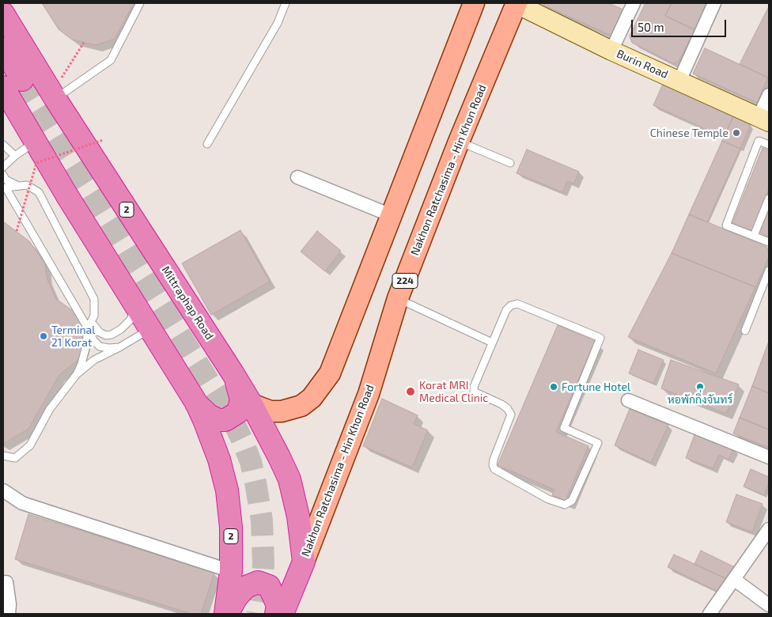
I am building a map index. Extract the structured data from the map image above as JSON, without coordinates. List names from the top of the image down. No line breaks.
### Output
{"streets":{"highway":["2","Mittraphap Road"],"main road":["Nakhon Ratchasima - Hin Khon Road","224"],"street":["Burin Road"]},"crossings":[["Burin Road","Nakhon Ratchasima - Hin Khon Road"],["Nakhon Ratchasima - Hin Khon Road","Mittraphap Road"]],"places":["Chinese Temple","Terminal 21 Korat","Fortune Hotel","หอพักกิ่งจันทร์","Korat MRI Medical Clinic"],"scale_bar":"50 m"}
